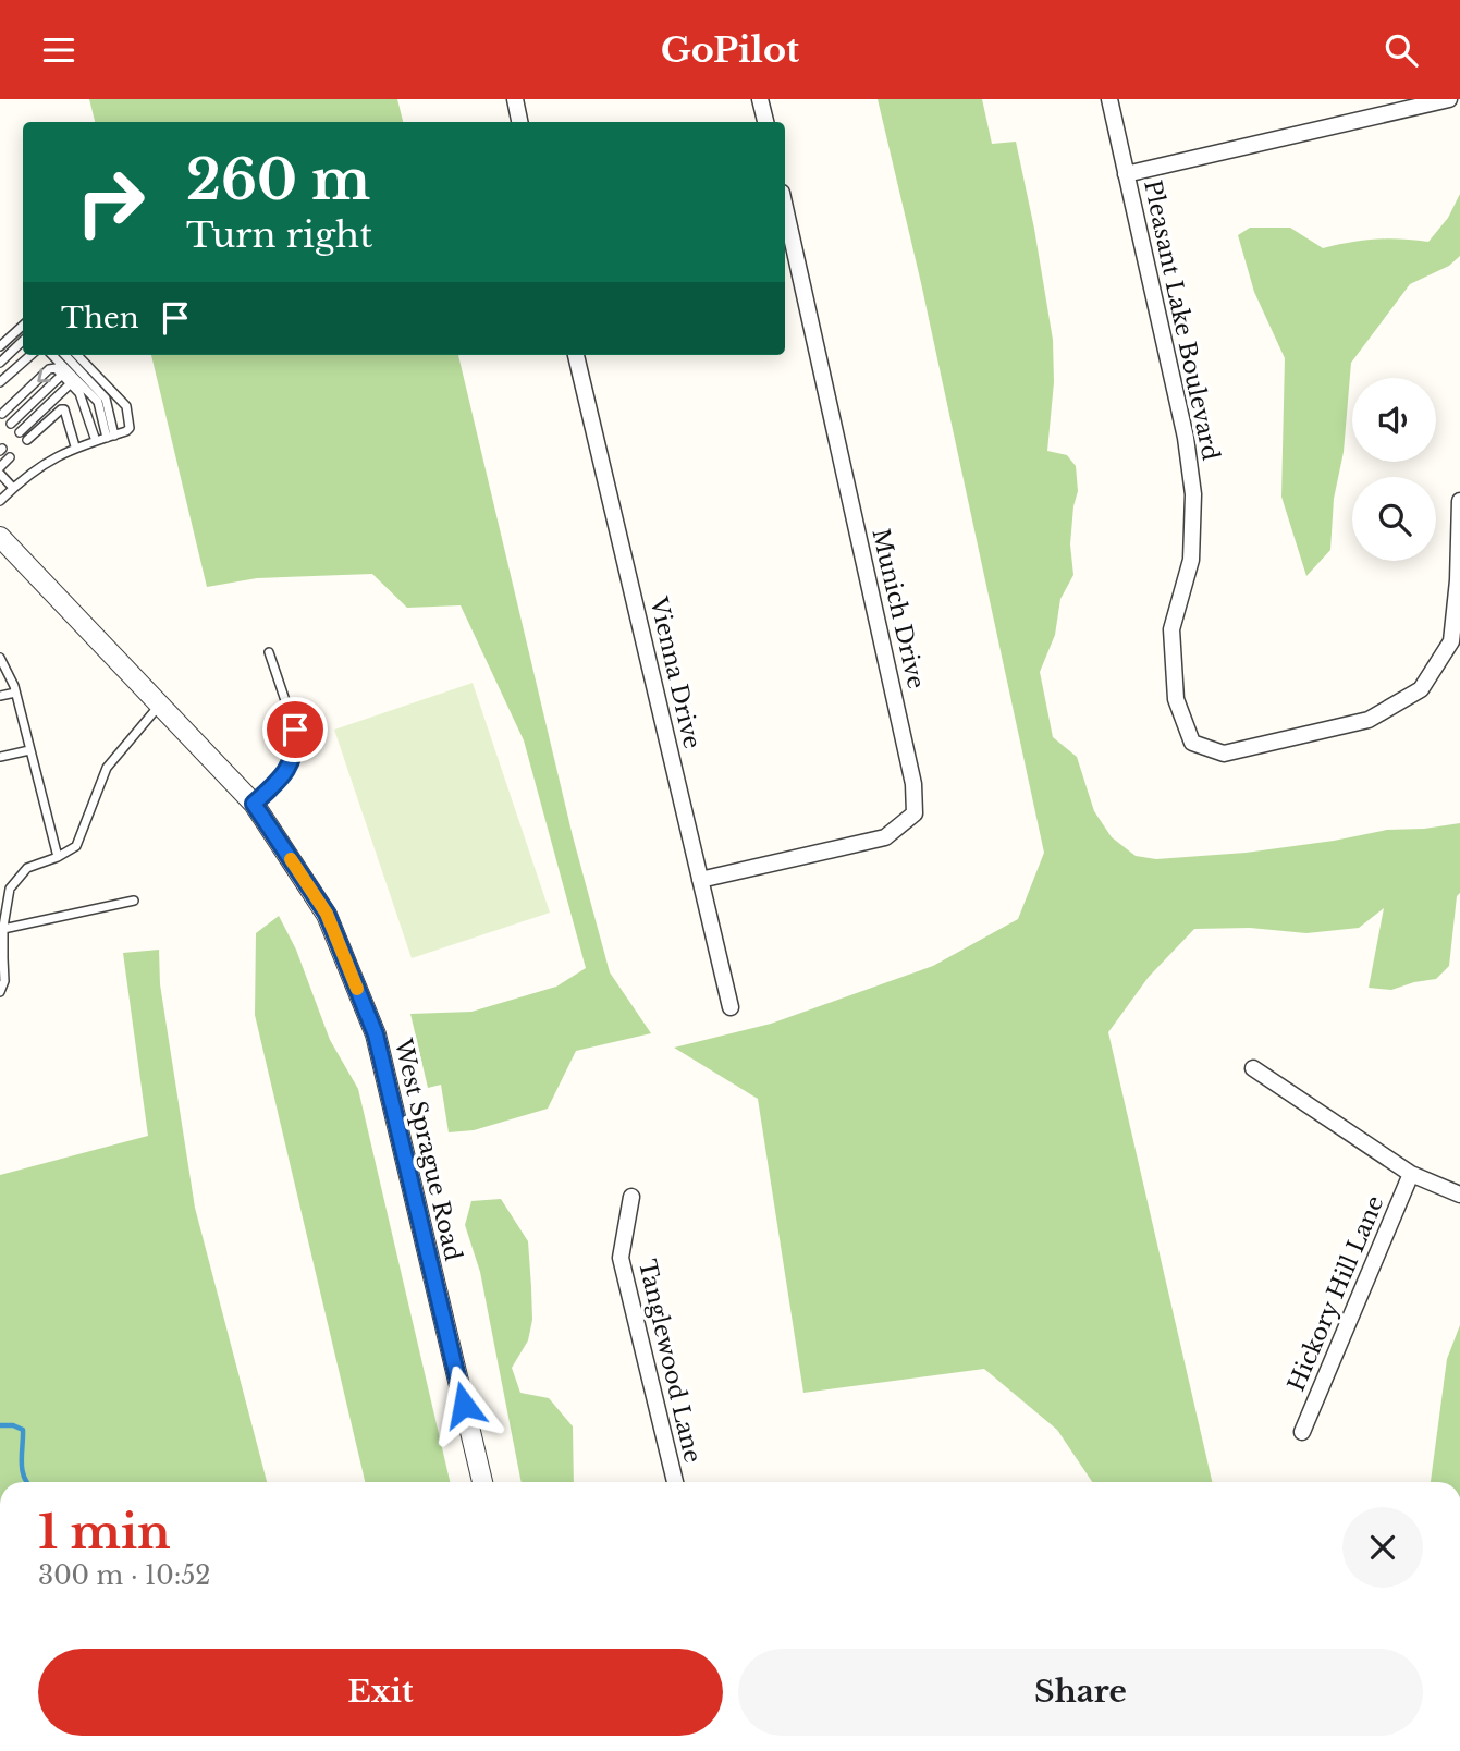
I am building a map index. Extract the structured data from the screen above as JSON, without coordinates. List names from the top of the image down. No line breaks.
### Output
{"streets":{"street":["Pleasant Lake Boulevard","Munich Drive","Vienna Drive","West Sprague Road","Hickory Hill Lane","Tanglewood Lane"]},"crossings":[["Munich Drive","Vienna Drive"]],"page":{"header":"GoPilot","turn":["260 m","Turn right"],"then":"Then","heading":["1 min","300 m · 10:52"],"buttons":["Exit","Share"]}}
